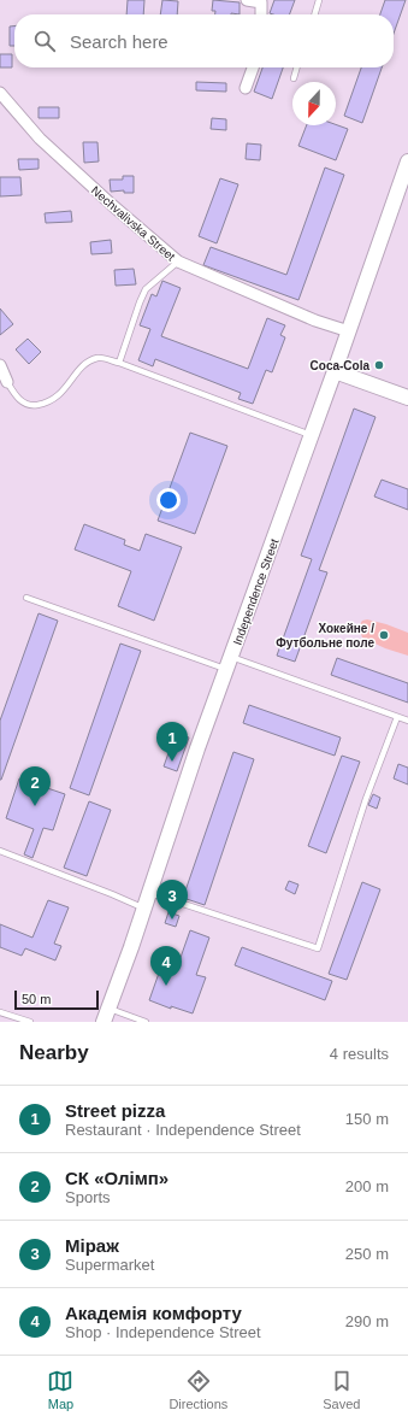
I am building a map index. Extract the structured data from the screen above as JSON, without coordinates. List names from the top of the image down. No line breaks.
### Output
{"streets":{"street":["Nechvalivska Street","Independence Street"]},"crossings":[["Nechvalivska Street","Independence Street"]],"places":["Coca-Cola","Хокейне / Футбольне поле"],"scale_bar":"50 m","north":"bottom","page":{"search":"Search here","pins":["1","2","3","4"],"scale":"50 m","heading":["Nearby","4 results"],"list":[{"mark":"1","name":"Street pizza","note":"Restaurant · Independence Street","value":"150 m"},{"mark":"2","name":"СК «Олімп»","note":"Sports","value":"200 m"},{"mark":"3","name":"Міраж","note":"Supermarket","value":"250 m"},{"mark":"4","name":"Академія комфорту","note":"Shop · Independence Street","value":"290 m"}],"nav":["Map","Directions","Saved"]}}
